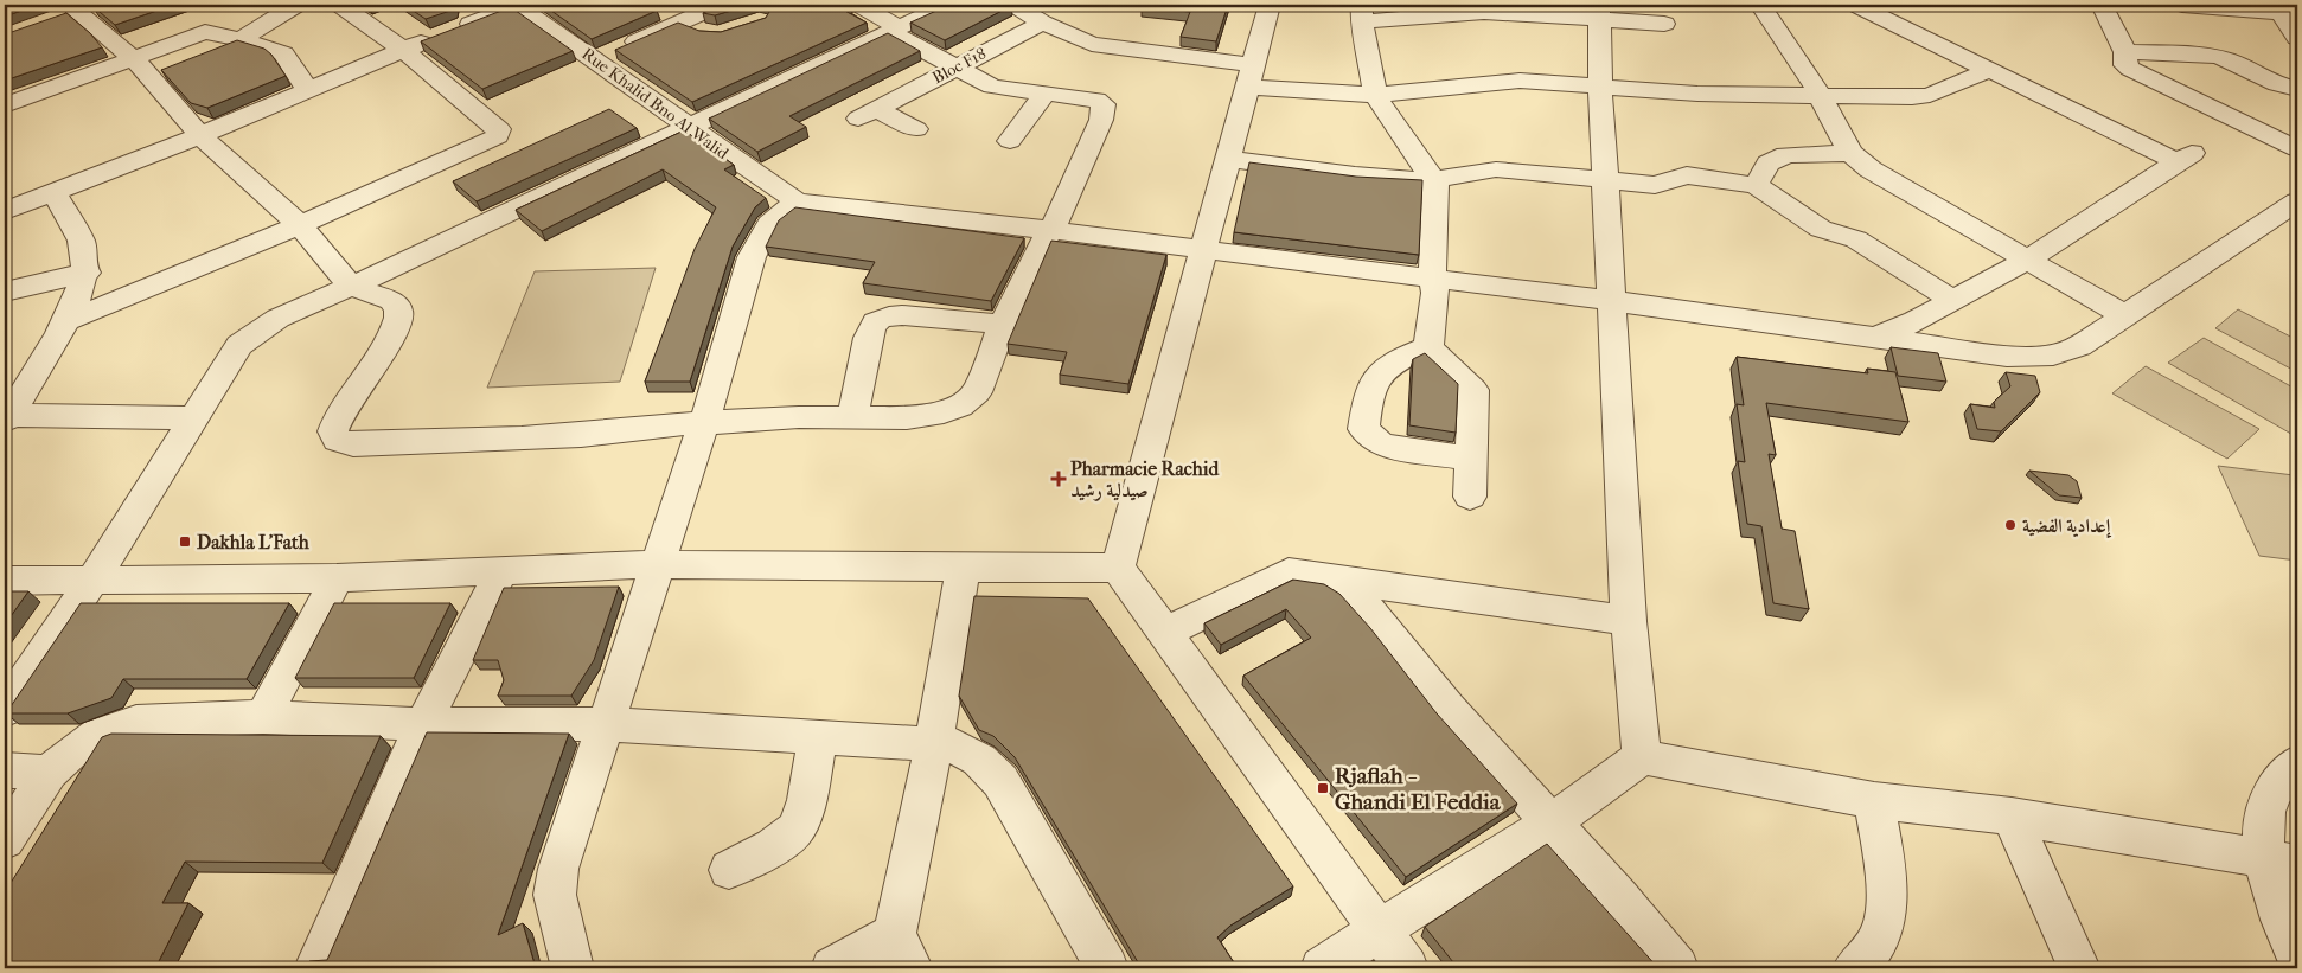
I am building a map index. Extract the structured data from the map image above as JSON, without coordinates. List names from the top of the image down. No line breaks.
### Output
{"streets":{"street":["Bloc F18","Rue Khalid Bno Al Walid"]},"places":{"health":["Pharmacie Rachid صيدلية رشيد"],"other":["إعدادية الفضية"],"transit":["Dakhla L'Fath","Rjaflah - Ghandi El Feddia"]}}
